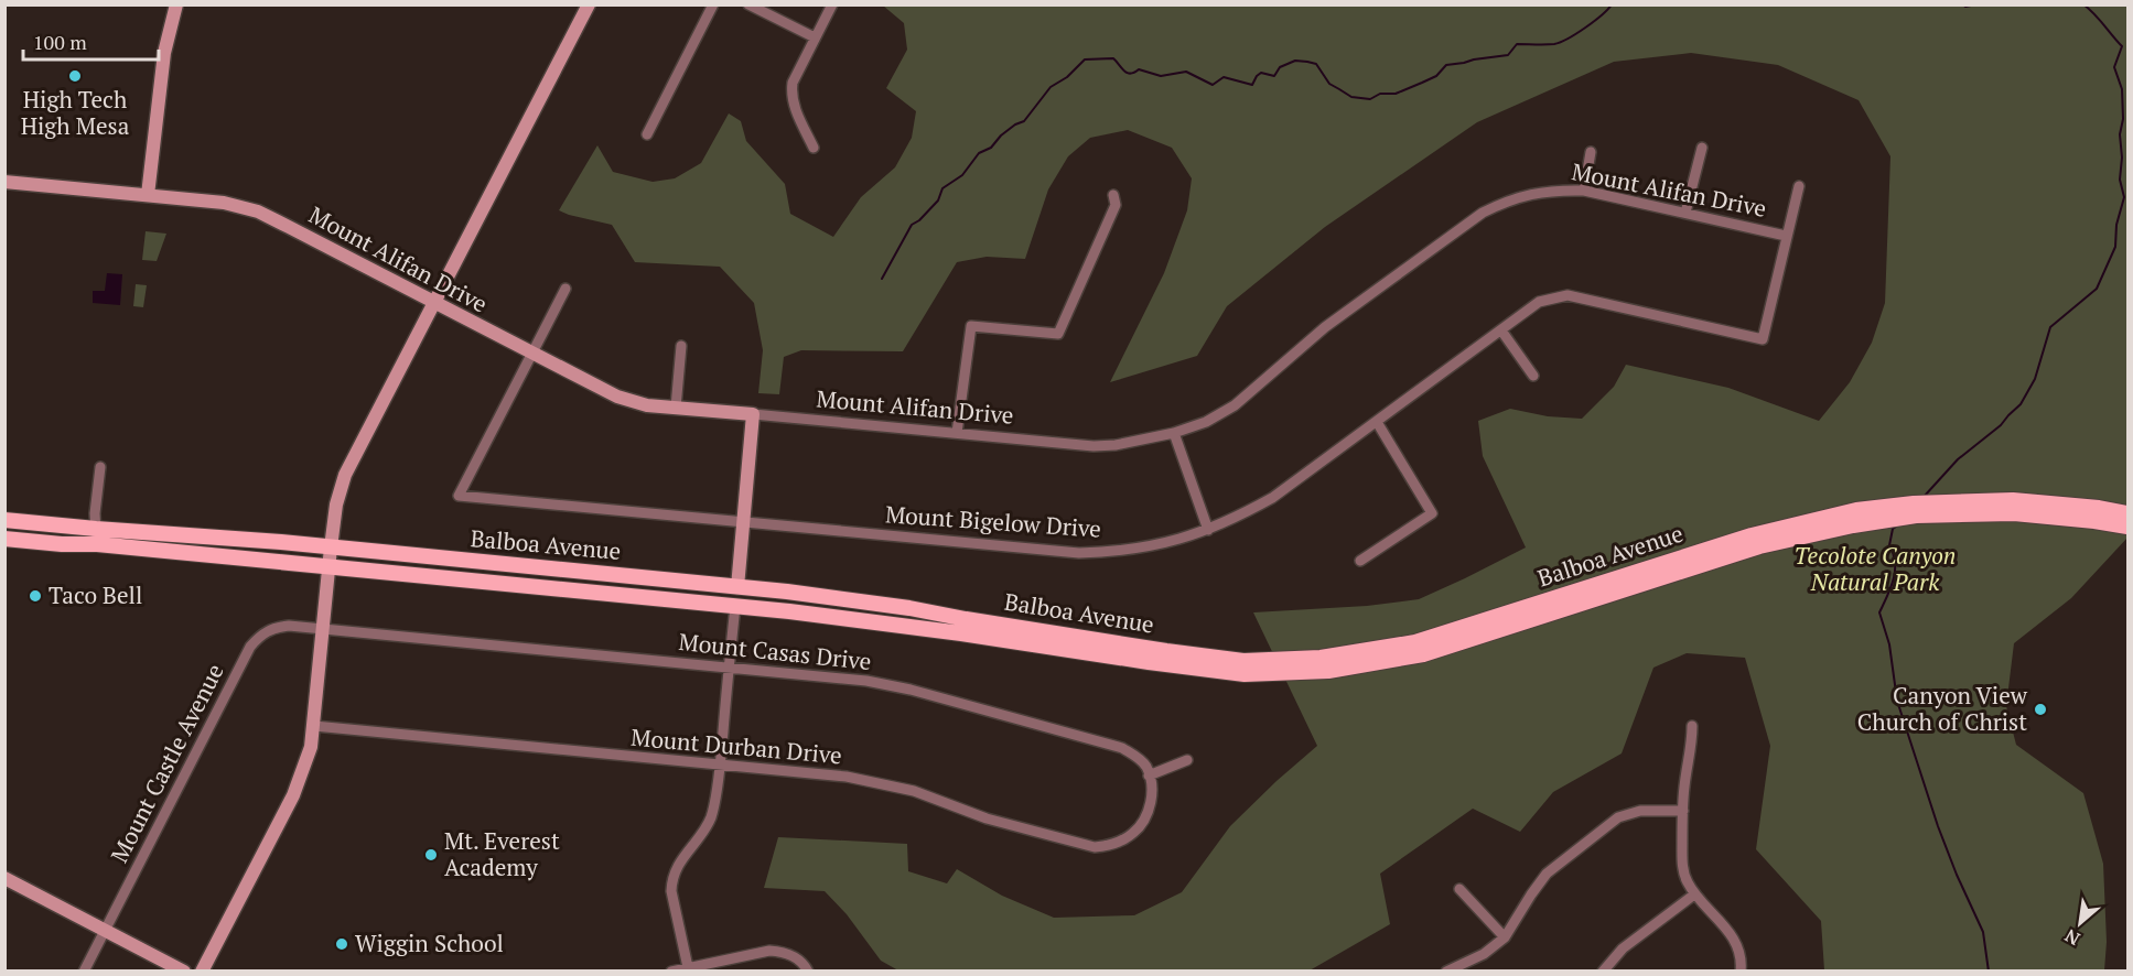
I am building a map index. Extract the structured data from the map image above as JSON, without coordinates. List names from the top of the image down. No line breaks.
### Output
{"streets":{"main road":["Balboa Avenue"],"street":["Mount Alifan Drive","Mount Bigelow Drive","Mount Casas Drive","Mount Durban Drive","Mount Castle Avenue"]},"crossings":[["Mount Alifan Drive","Mount Bigelow Drive"],["Mount Casas Drive","Mount Durban Drive"],["Mount Casas Drive","Mount Castle Avenue"]],"parks":["Tecolote Canyon Natural Park"],"places":["High Tech High Mesa","Taco Bell","Canyon View Church of Christ","Mt. Everest Academy","Wiggin School"],"scale_bar":"100 m","north":"bottom left"}
